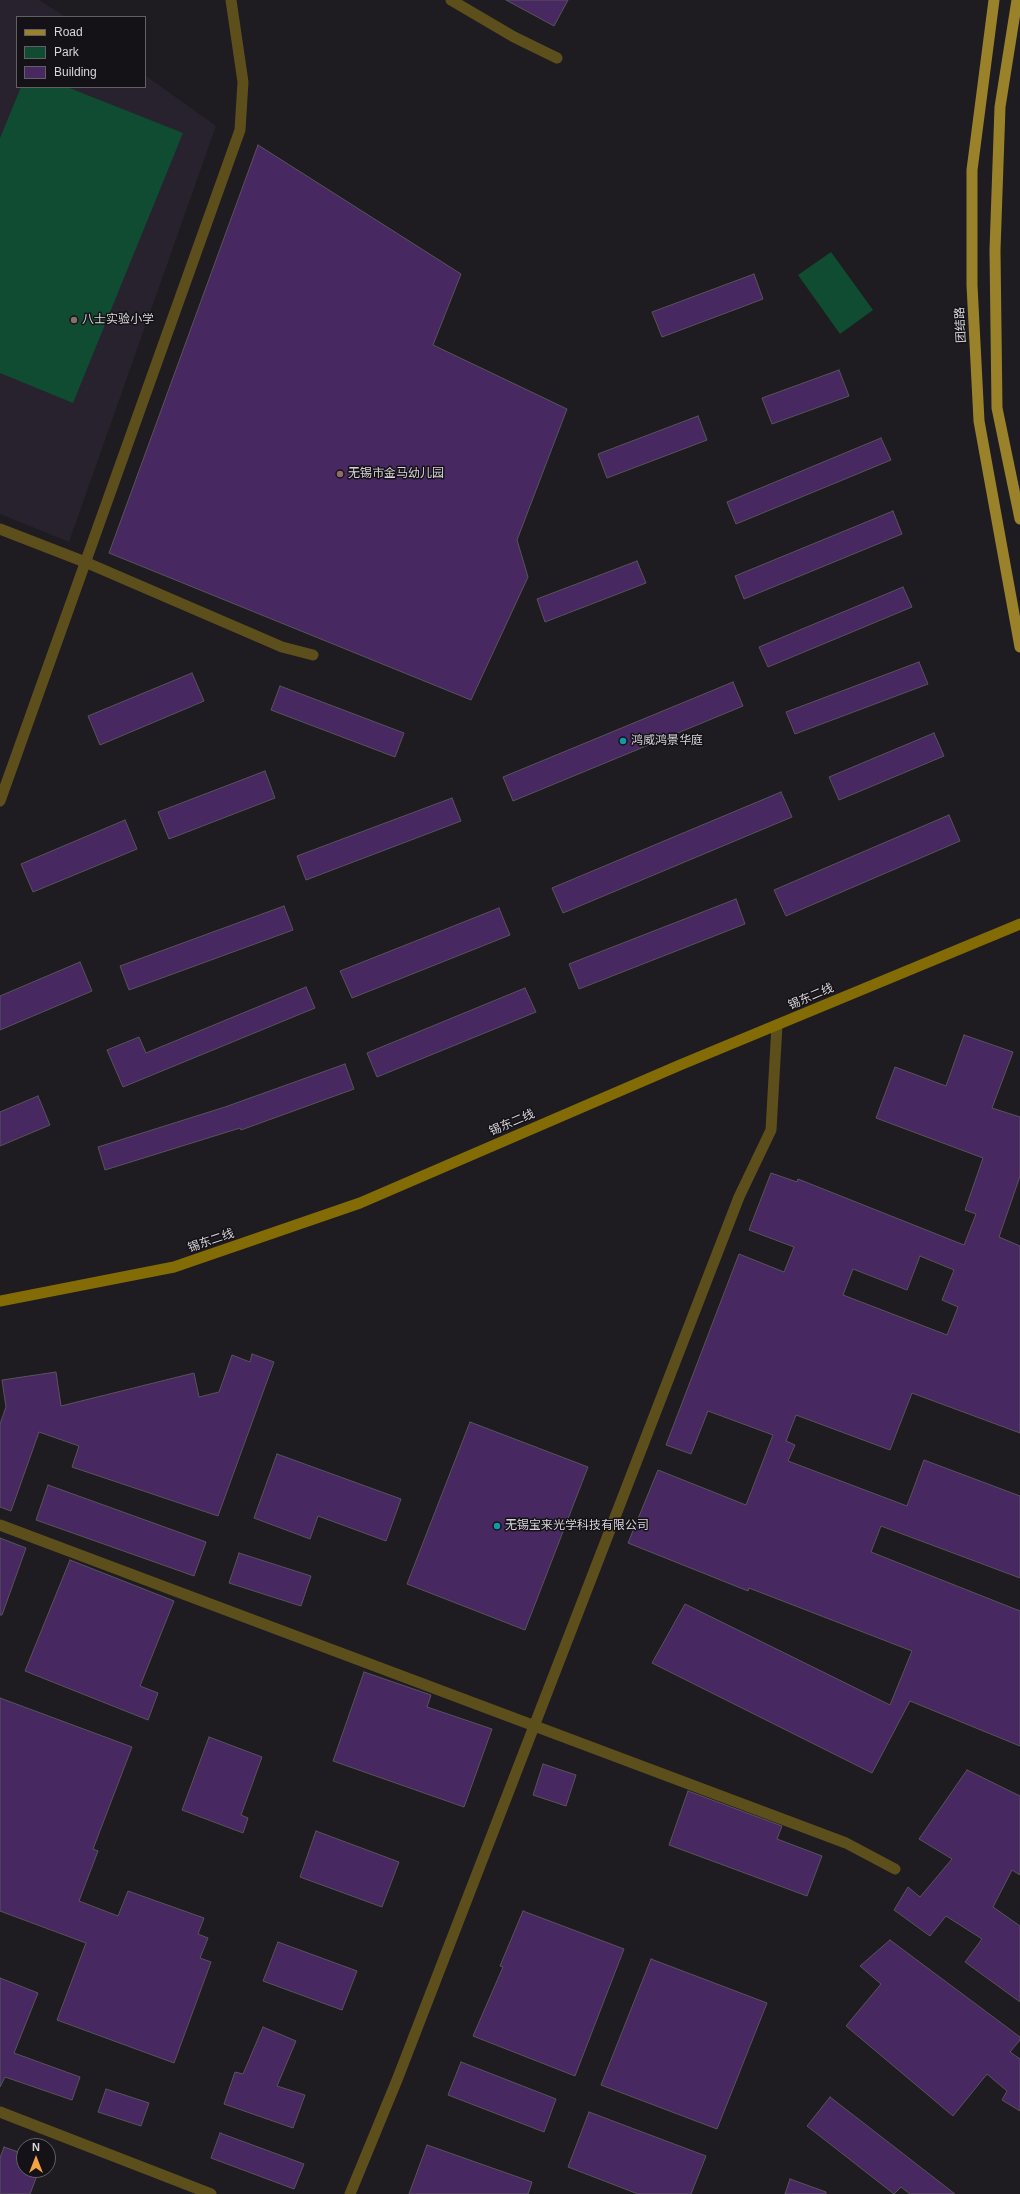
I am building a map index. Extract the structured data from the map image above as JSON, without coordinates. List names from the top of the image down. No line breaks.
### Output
{"streets":{"main road":["团结路","锡东二线"]},"places":["八士实验小学","无锡市金马幼儿园","鸿威鸿景华庭","无锡宝来光学科技有限公司"],"legend":["Road","Park","Building"],"north":"top"}
